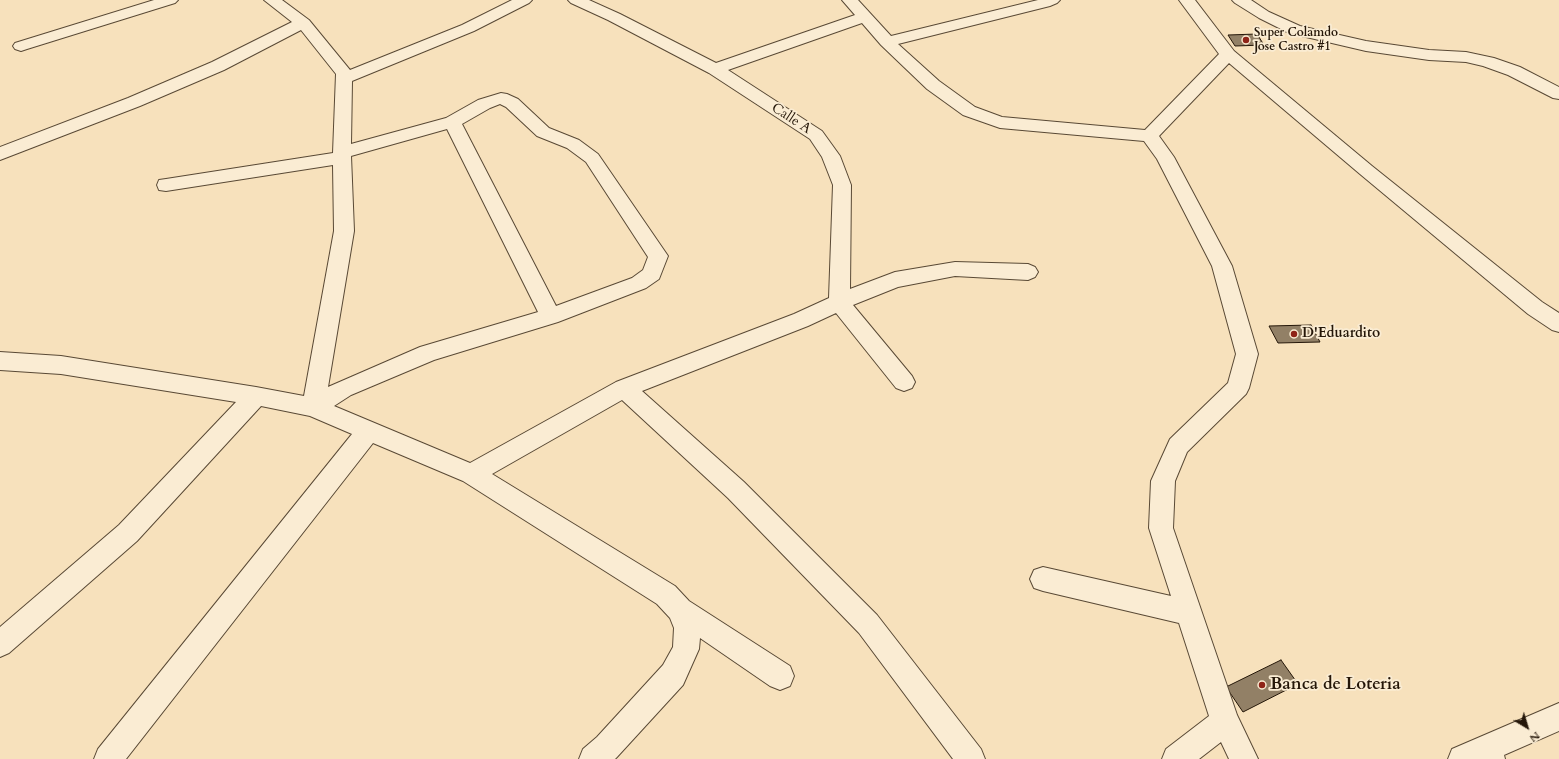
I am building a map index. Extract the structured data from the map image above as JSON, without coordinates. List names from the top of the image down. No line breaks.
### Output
{"streets":{"street":["Calle A"]},"places":["Super Colamdo Jose Castro #1","D'Eduardito","Banca de Loteria"],"north":"bottom right"}
